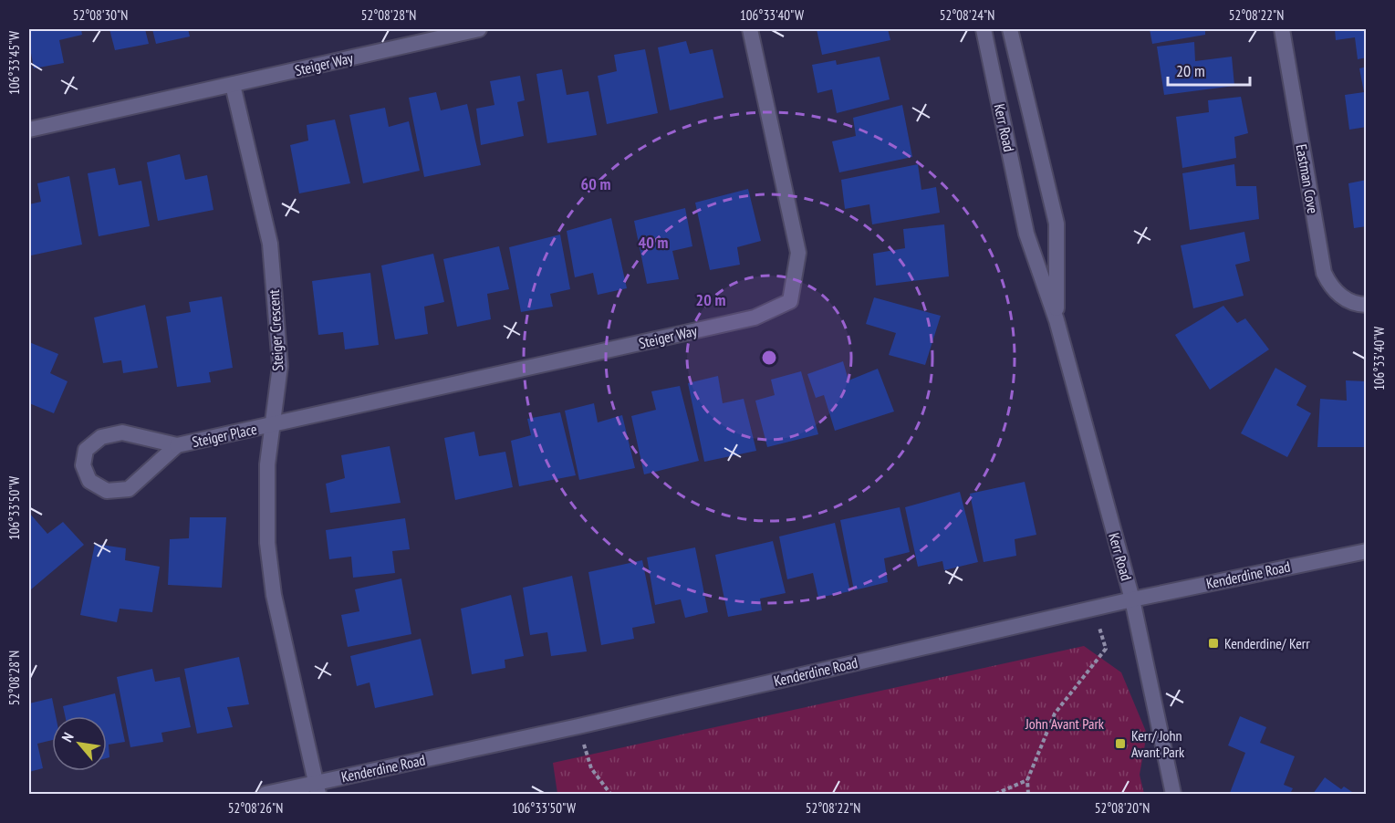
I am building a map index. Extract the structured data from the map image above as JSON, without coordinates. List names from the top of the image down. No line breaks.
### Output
{"streets":{"street":["Steiger Way","Kerr Road","Eastman Cove","Steiger Crescent","Steiger Place","Kenderdine Road"]},"crossings":[["Steiger Way","Steiger Crescent"],["Steiger Way","Steiger Place"],["Kerr Road","Kenderdine Road"],["Steiger Crescent","Steiger Place"],["Steiger Crescent","Kenderdine Road"]],"parks":["John Avant Park"],"places":{"transit":["Kenderdine/ Kerr","Kerr/ John Avant Park"]},"scale_bar":"20 m","north":"top left","coordinates":["52°08'30\"N","52°08'28\"N","106°33'40\"W","52°08'24\"N","52°08'22\"N","106°33'45\"W","106°33'50\"W","52°08'26\"N","52°08'20\"N"],"rings":["60 m","40 m","20 m"]}
